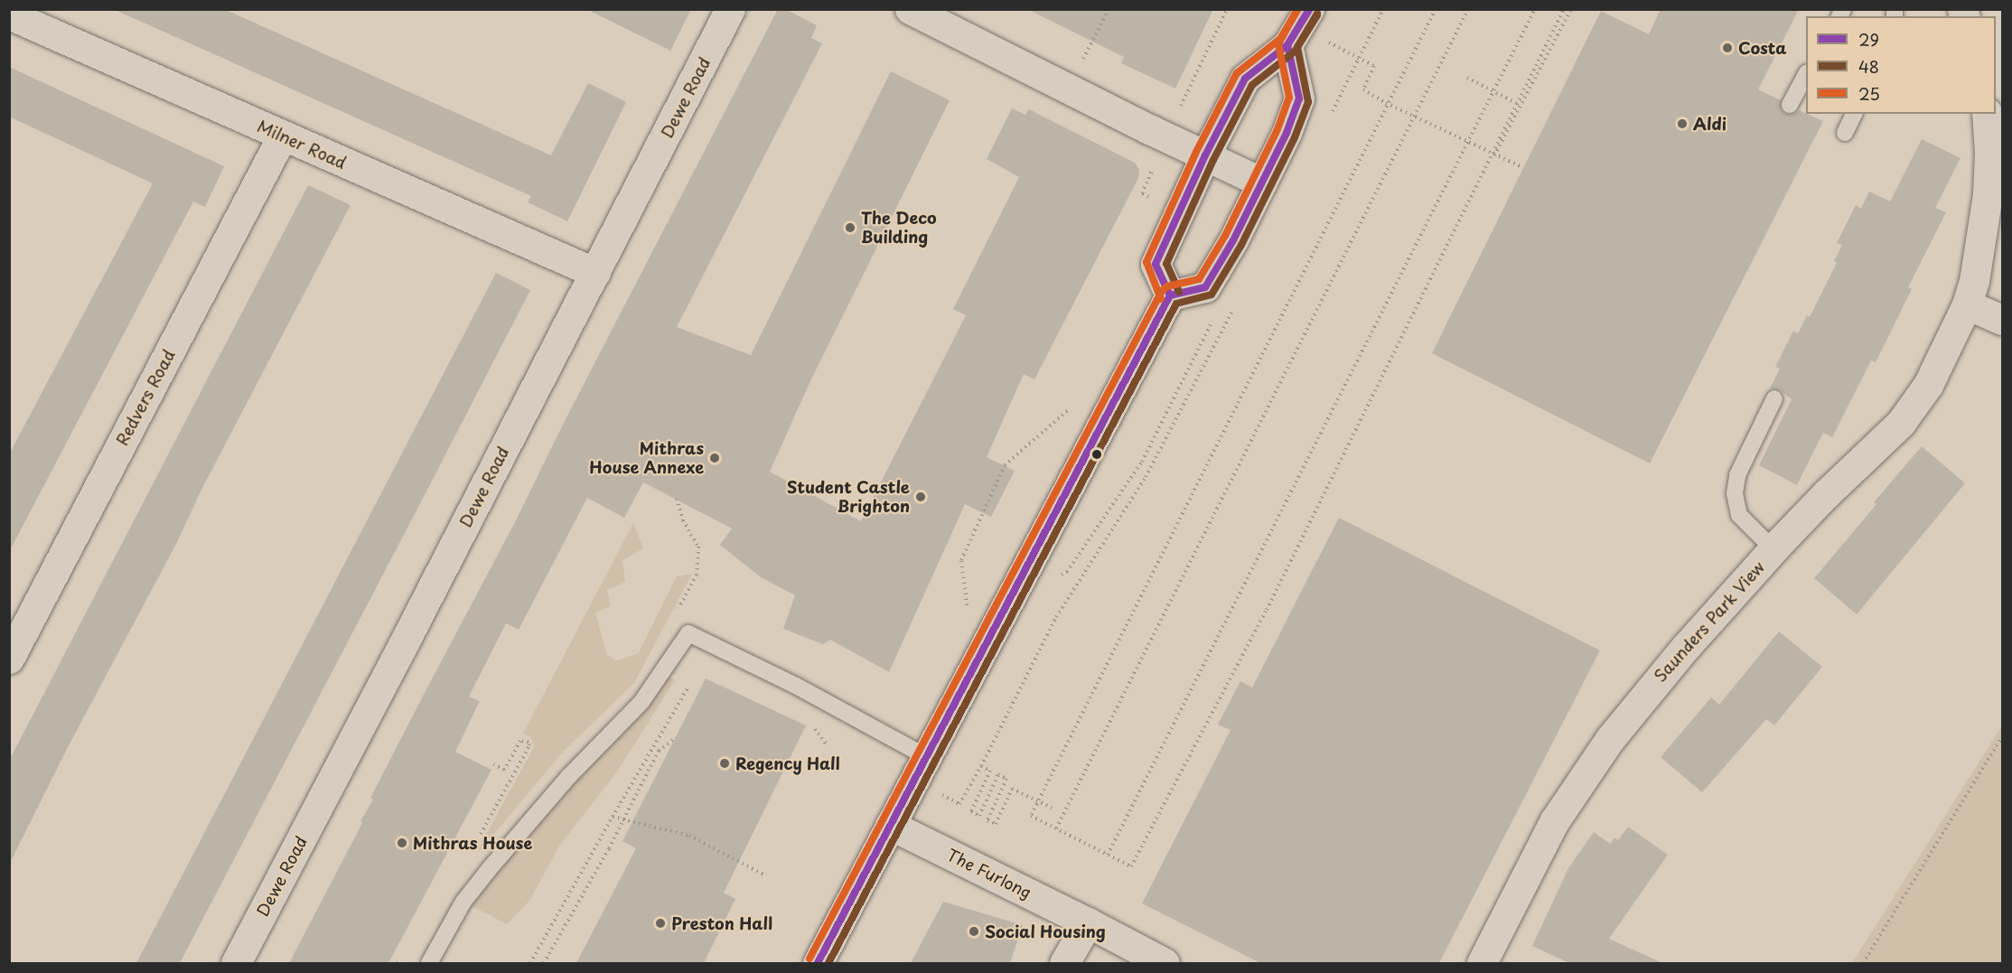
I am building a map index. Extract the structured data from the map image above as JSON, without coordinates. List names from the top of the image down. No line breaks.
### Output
{"streets":{"street":["Dewe Road","Milner Road","Redvers Road","Saunders Park View","The Furlong"]},"crossings":[["Dewe Road","Milner Road"],["Milner Road","Redvers Road"]],"places":["Costa","Aldi","The Deco Building","Mithras House Annexe","Student Castle Brighton","Regency Hall","Mithras House","Preston Hall","Social Housing"],"lines":["transit line 29","transit line 25","transit line 48"],"legend":["29","48","25"]}
